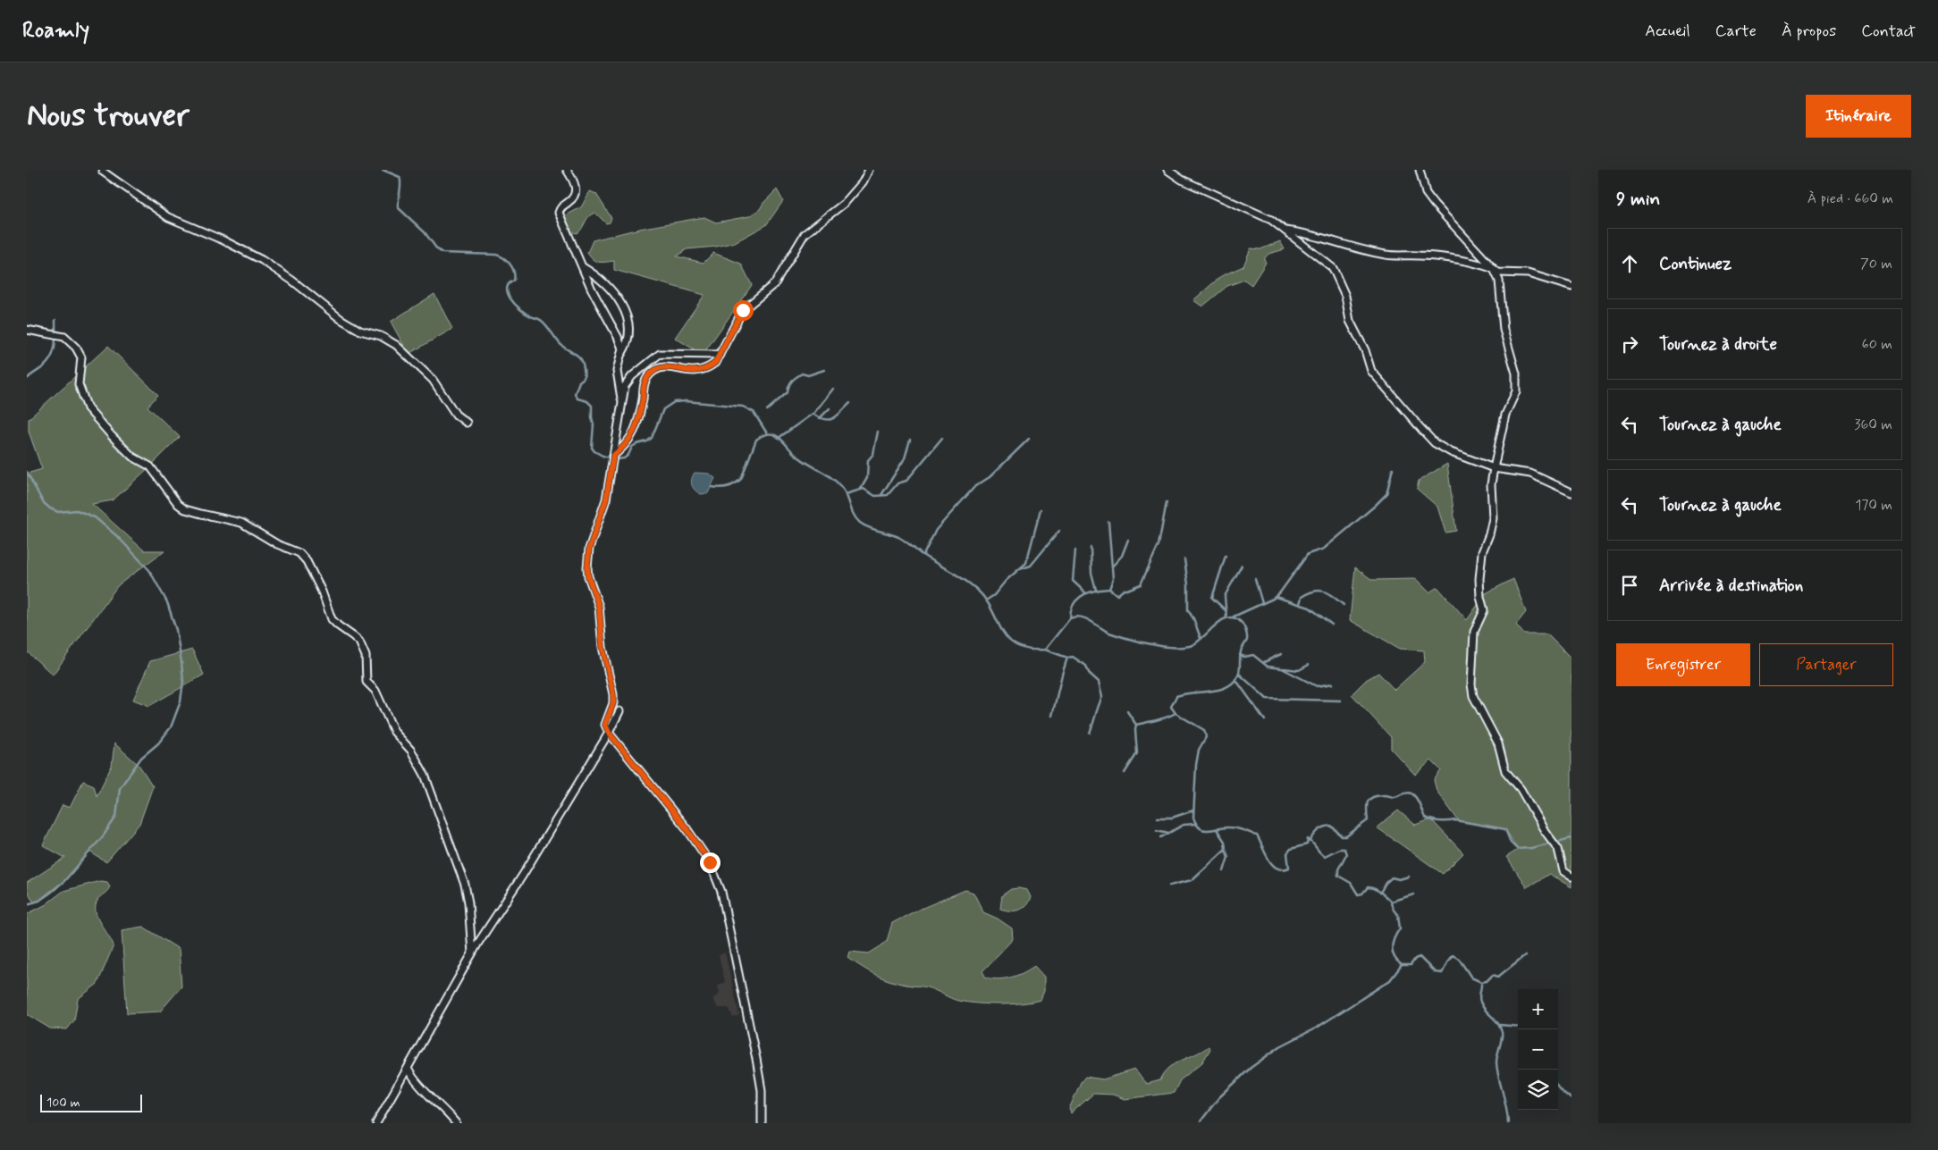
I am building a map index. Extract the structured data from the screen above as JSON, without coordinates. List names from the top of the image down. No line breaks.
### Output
{"scale_bar":"100 m","page":{"header":"Roamly","nav":["Accueil","Carte","À propos","Contact"],"buttons":["Itinéraire",["Enregistrer","Partager"]],"title":"Nous trouver","heading":["9 min","À pied · 660 m"],"list":[["Continuez","70 m"],["Tournez à droite","60 m"],["Tournez à gauche","360 m"],["Tournez à gauche","170 m"],"Arrivée à destination"],"map_buttons":["+","−"],"scale":"100 m"}}
